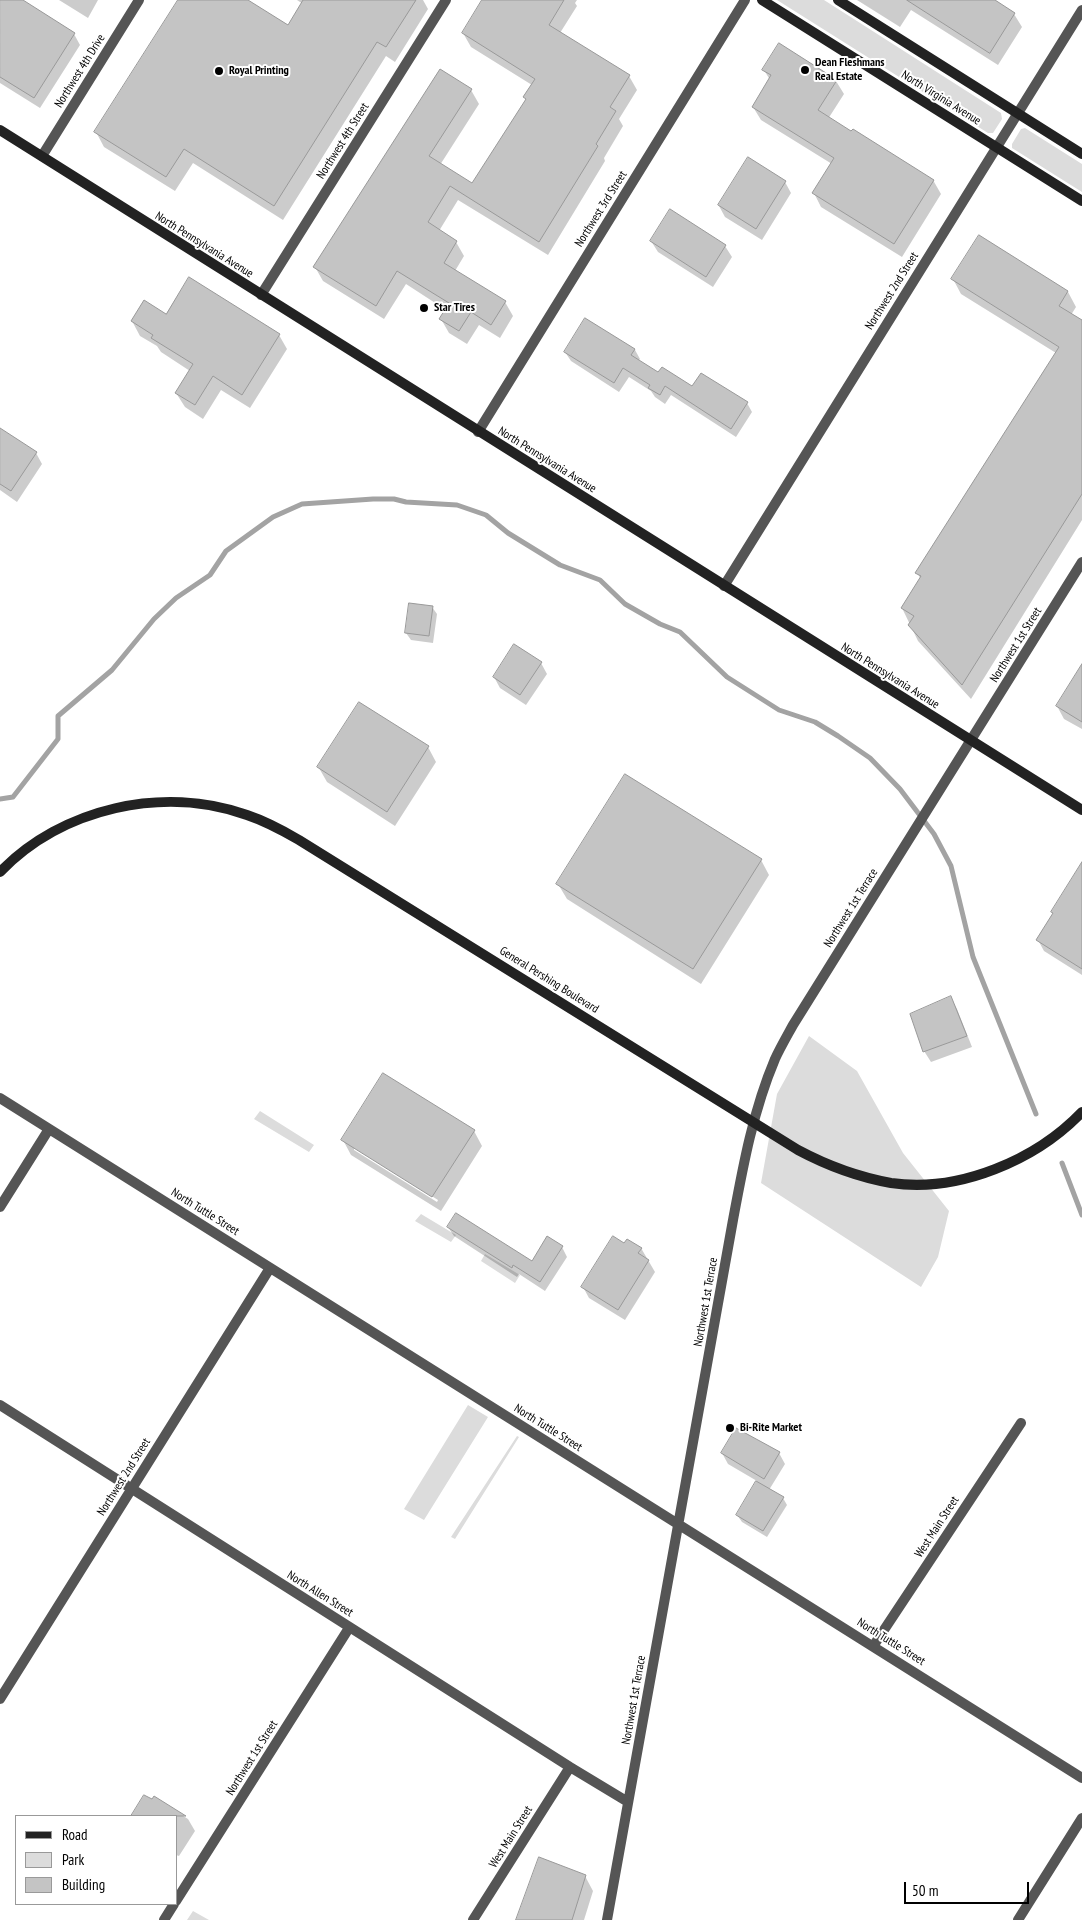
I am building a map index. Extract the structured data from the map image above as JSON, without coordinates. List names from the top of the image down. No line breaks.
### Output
{"streets":{"main road":["North Virginia Avenue","North Pennsylvania Avenue","General Pershing Boulevard"],"street":["Northwest 4th Drive","Northwest 4th Street","Northwest 3rd Street","Northwest 2nd Street","Northwest 1st Street","Northwest 1st Terrace","North Tuttle Street","West Main Street","North Allen Street"]},"crossings":[["Northwest 4th Drive","North Pennsylvania Avenue"],["North Virginia Avenue","Northwest 2nd Street"],["Northwest 4th Street","North Pennsylvania Avenue"],["Northwest 3rd Street","North Pennsylvania Avenue"],["North Pennsylvania Avenue","Northwest 2nd Street"],["North Pennsylvania Avenue","Northwest 1st Street"],["North Pennsylvania Avenue","Northwest 1st Terrace"],["Northwest 2nd Street","North Tuttle Street"],["Northwest 2nd Street","North Allen Street"],["Northwest 1st Street","Northwest 1st Terrace"],["Northwest 1st Street","North Allen Street"],["Northwest 1st Terrace","General Pershing Boulevard"],["Northwest 1st Terrace","North Tuttle Street"],["Northwest 1st Terrace","North Allen Street"],["North Tuttle Street","West Main Street"],["West Main Street","North Allen Street"]],"places":["Dean Fleshmans Real Estate","Royal Printing","Star Tires","Bi-Rite Market"],"legend":["Road","Park","Building"],"scale_bar":"50 m"}
